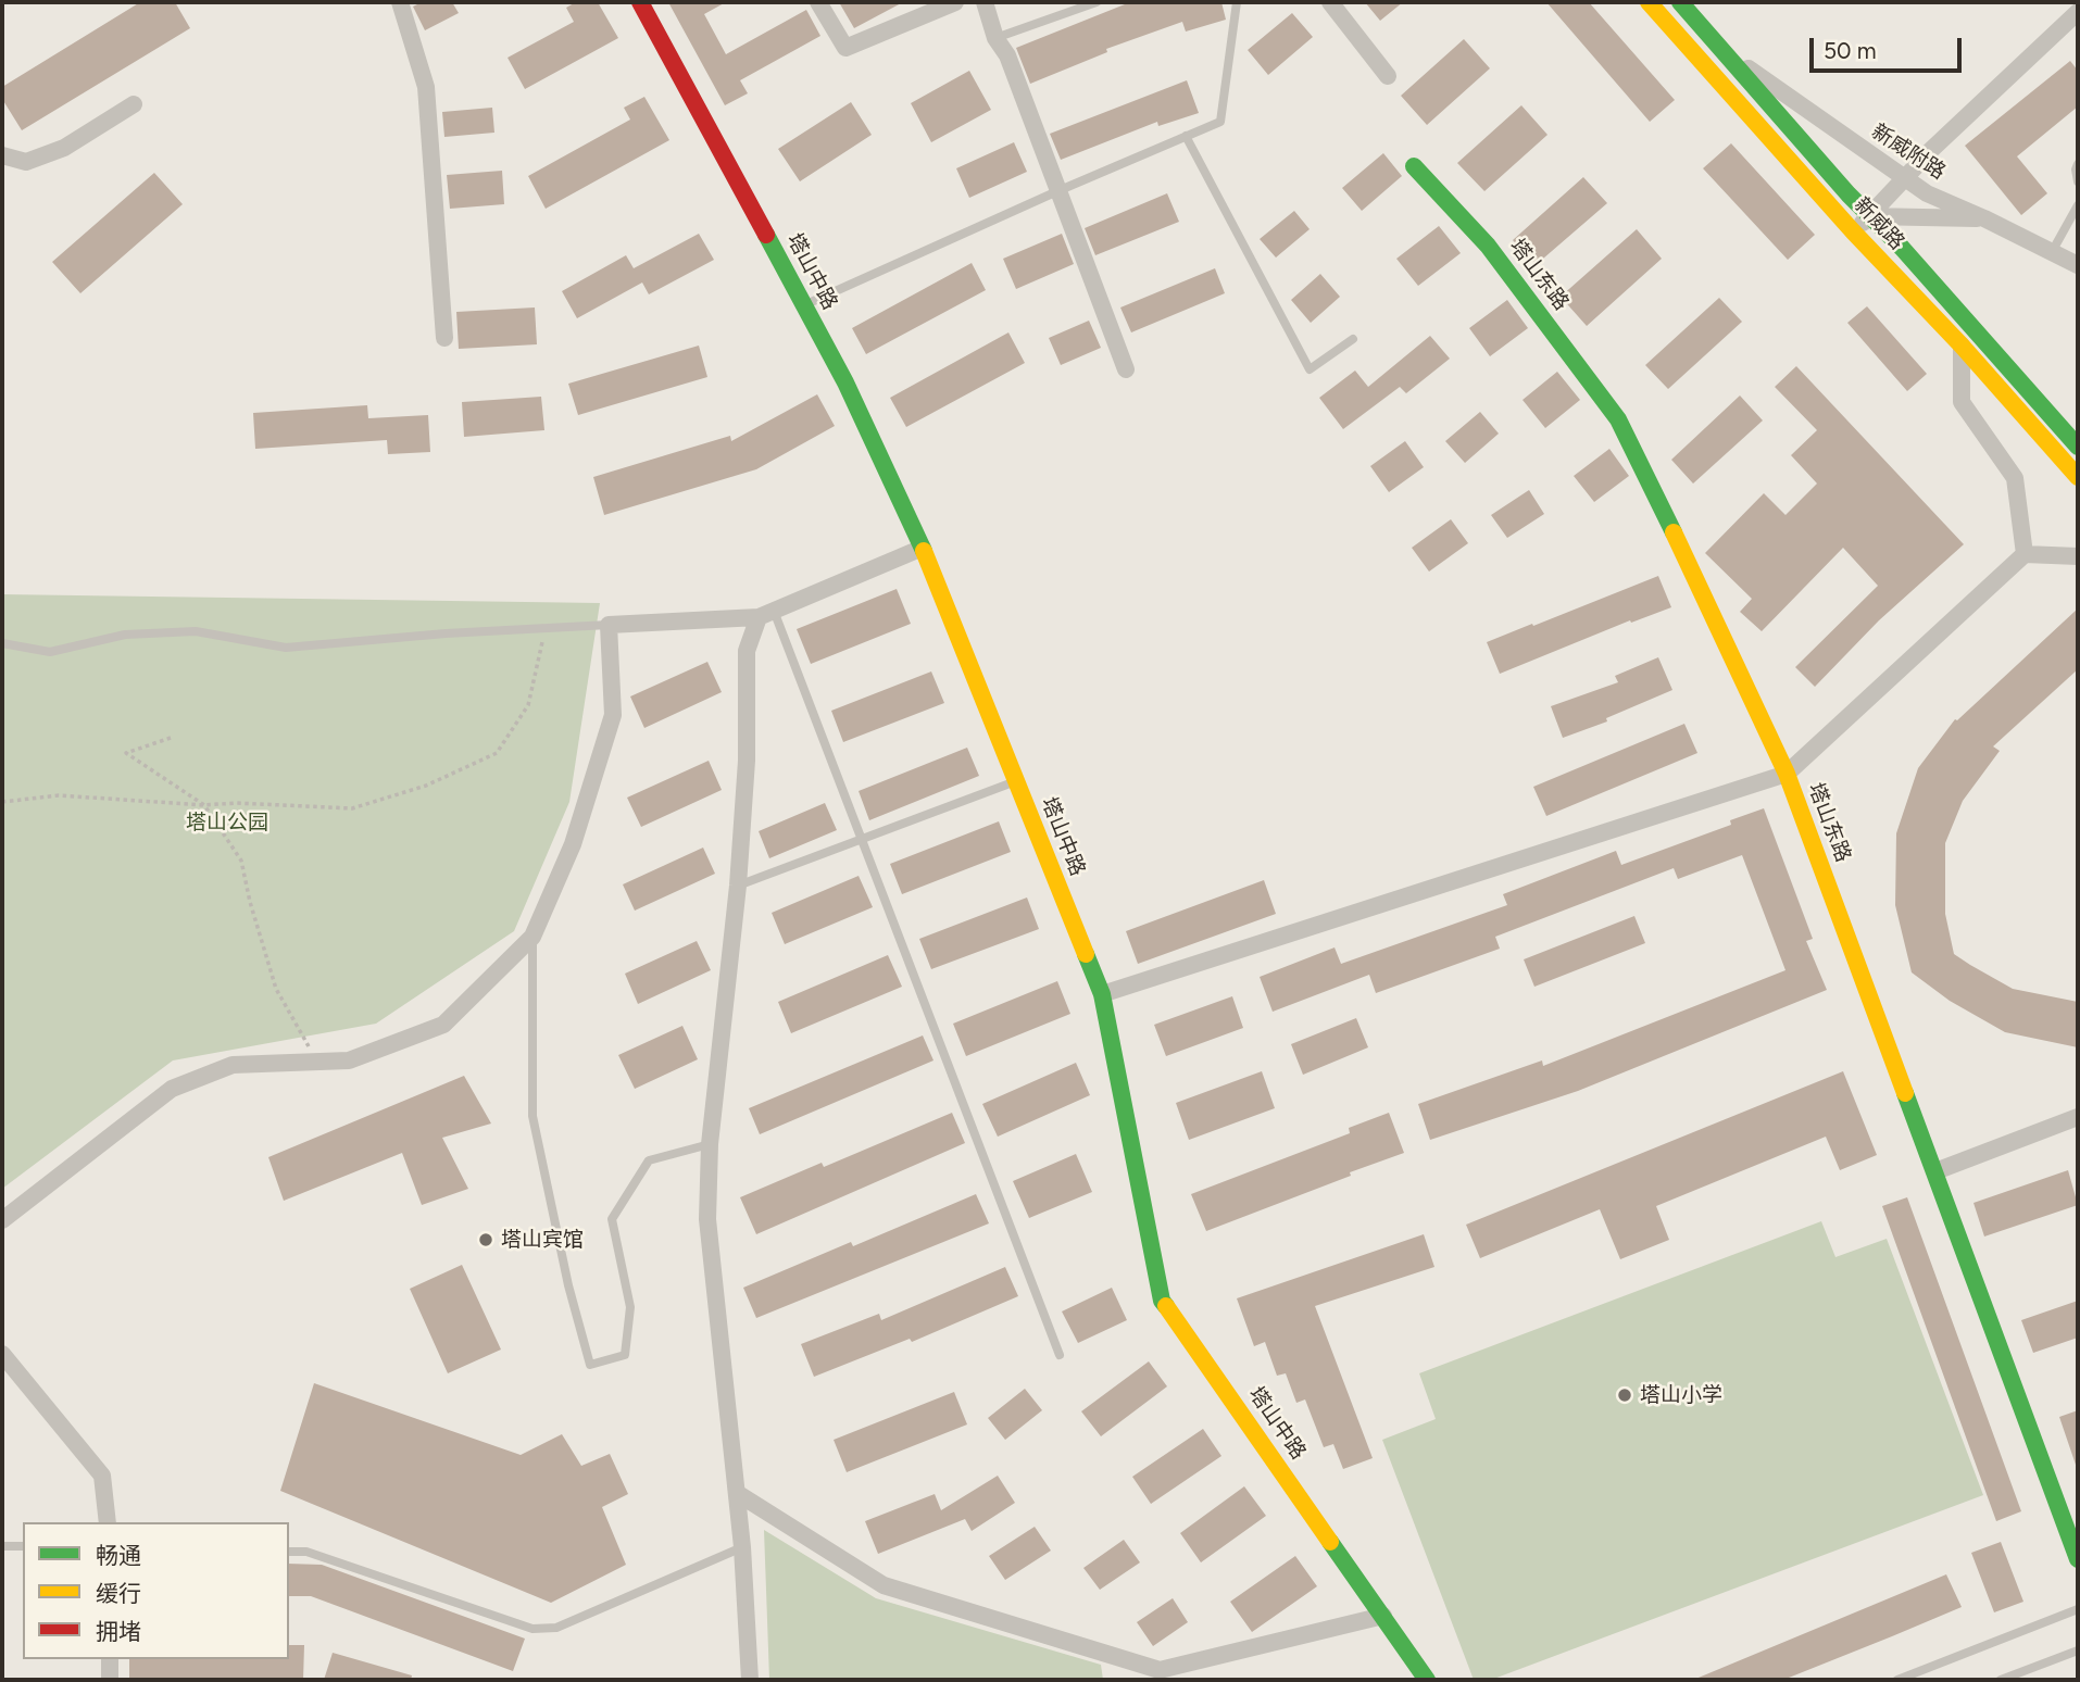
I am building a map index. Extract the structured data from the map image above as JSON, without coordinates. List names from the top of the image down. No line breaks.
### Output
{"streets":{"street":["新威附路","新威路","塔山中路","塔山东路"]},"crossings":[["新威附路","新威路"]],"parks":["塔山公园"],"places":["塔山宾馆","塔山小学"],"legend":["畅通","缓行","拥堵"],"scale_bar":"50 m"}
